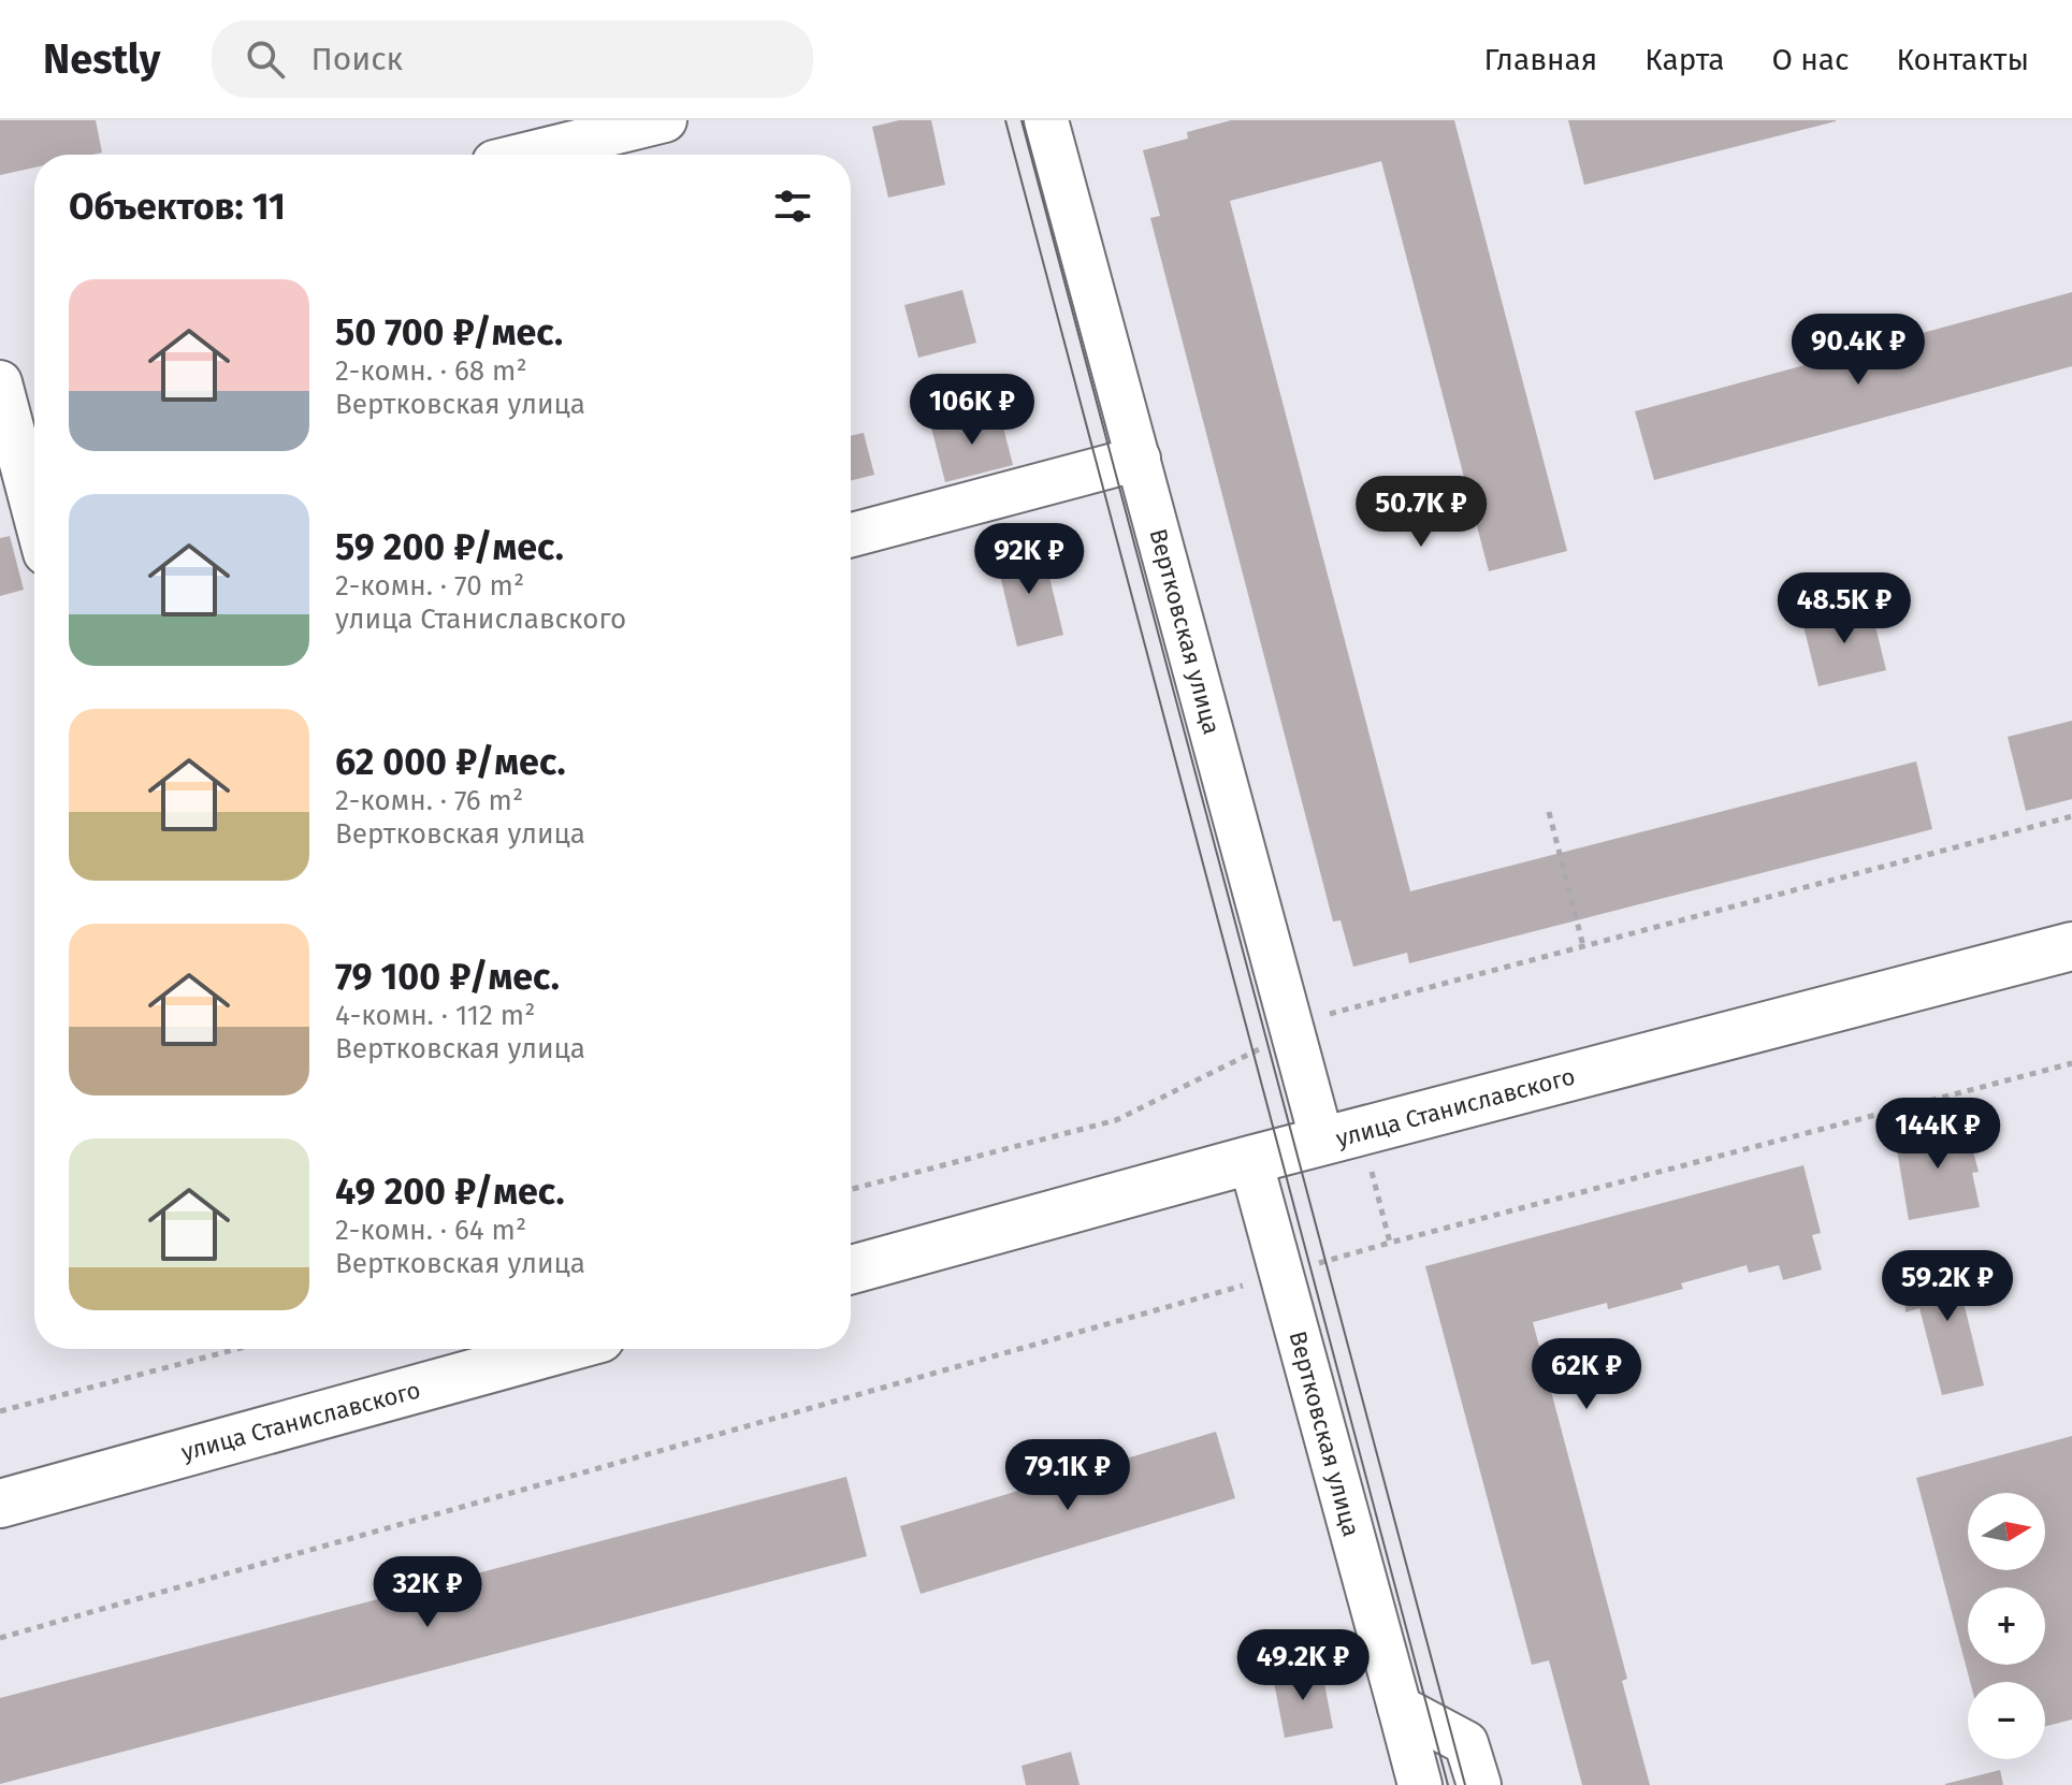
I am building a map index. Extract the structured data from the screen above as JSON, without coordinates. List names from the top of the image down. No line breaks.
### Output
{"streets":{"main road":["улица Станиславского"],"street":["Вертковская улица"]},"crossings":[["Вертковская улица","улица Станиславского"]],"north":"right","page":{"header":"Nestly","search":"Поиск","nav":["Главная","Карта","О нас","Контакты"],"heading":"Объектов: 11","list":[{"name":"50 700 ₽/мес.","note":"2-комн. · 68 m² · Вертковская улица"},{"name":"59 200 ₽/мес.","note":"2-комн. · 70 m² · улица Станиславского"},{"name":"62 000 ₽/мес.","note":"2-комн. · 76 m² · Вертковская улица"},{"name":"79 100 ₽/мес.","note":"4-комн. · 112 m² · Вертковская улица"},{"name":"49 200 ₽/мес.","note":"2-комн. · 64 m² · Вертковская улица"}],"price":["90.4K ₽","106K ₽","50.7K ₽","92K ₽","48.5K ₽","144K ₽","59.2K ₽","62K ₽","79.1K ₽","32K ₽","49.2K ₽"],"map_buttons":["+","−"]}}
